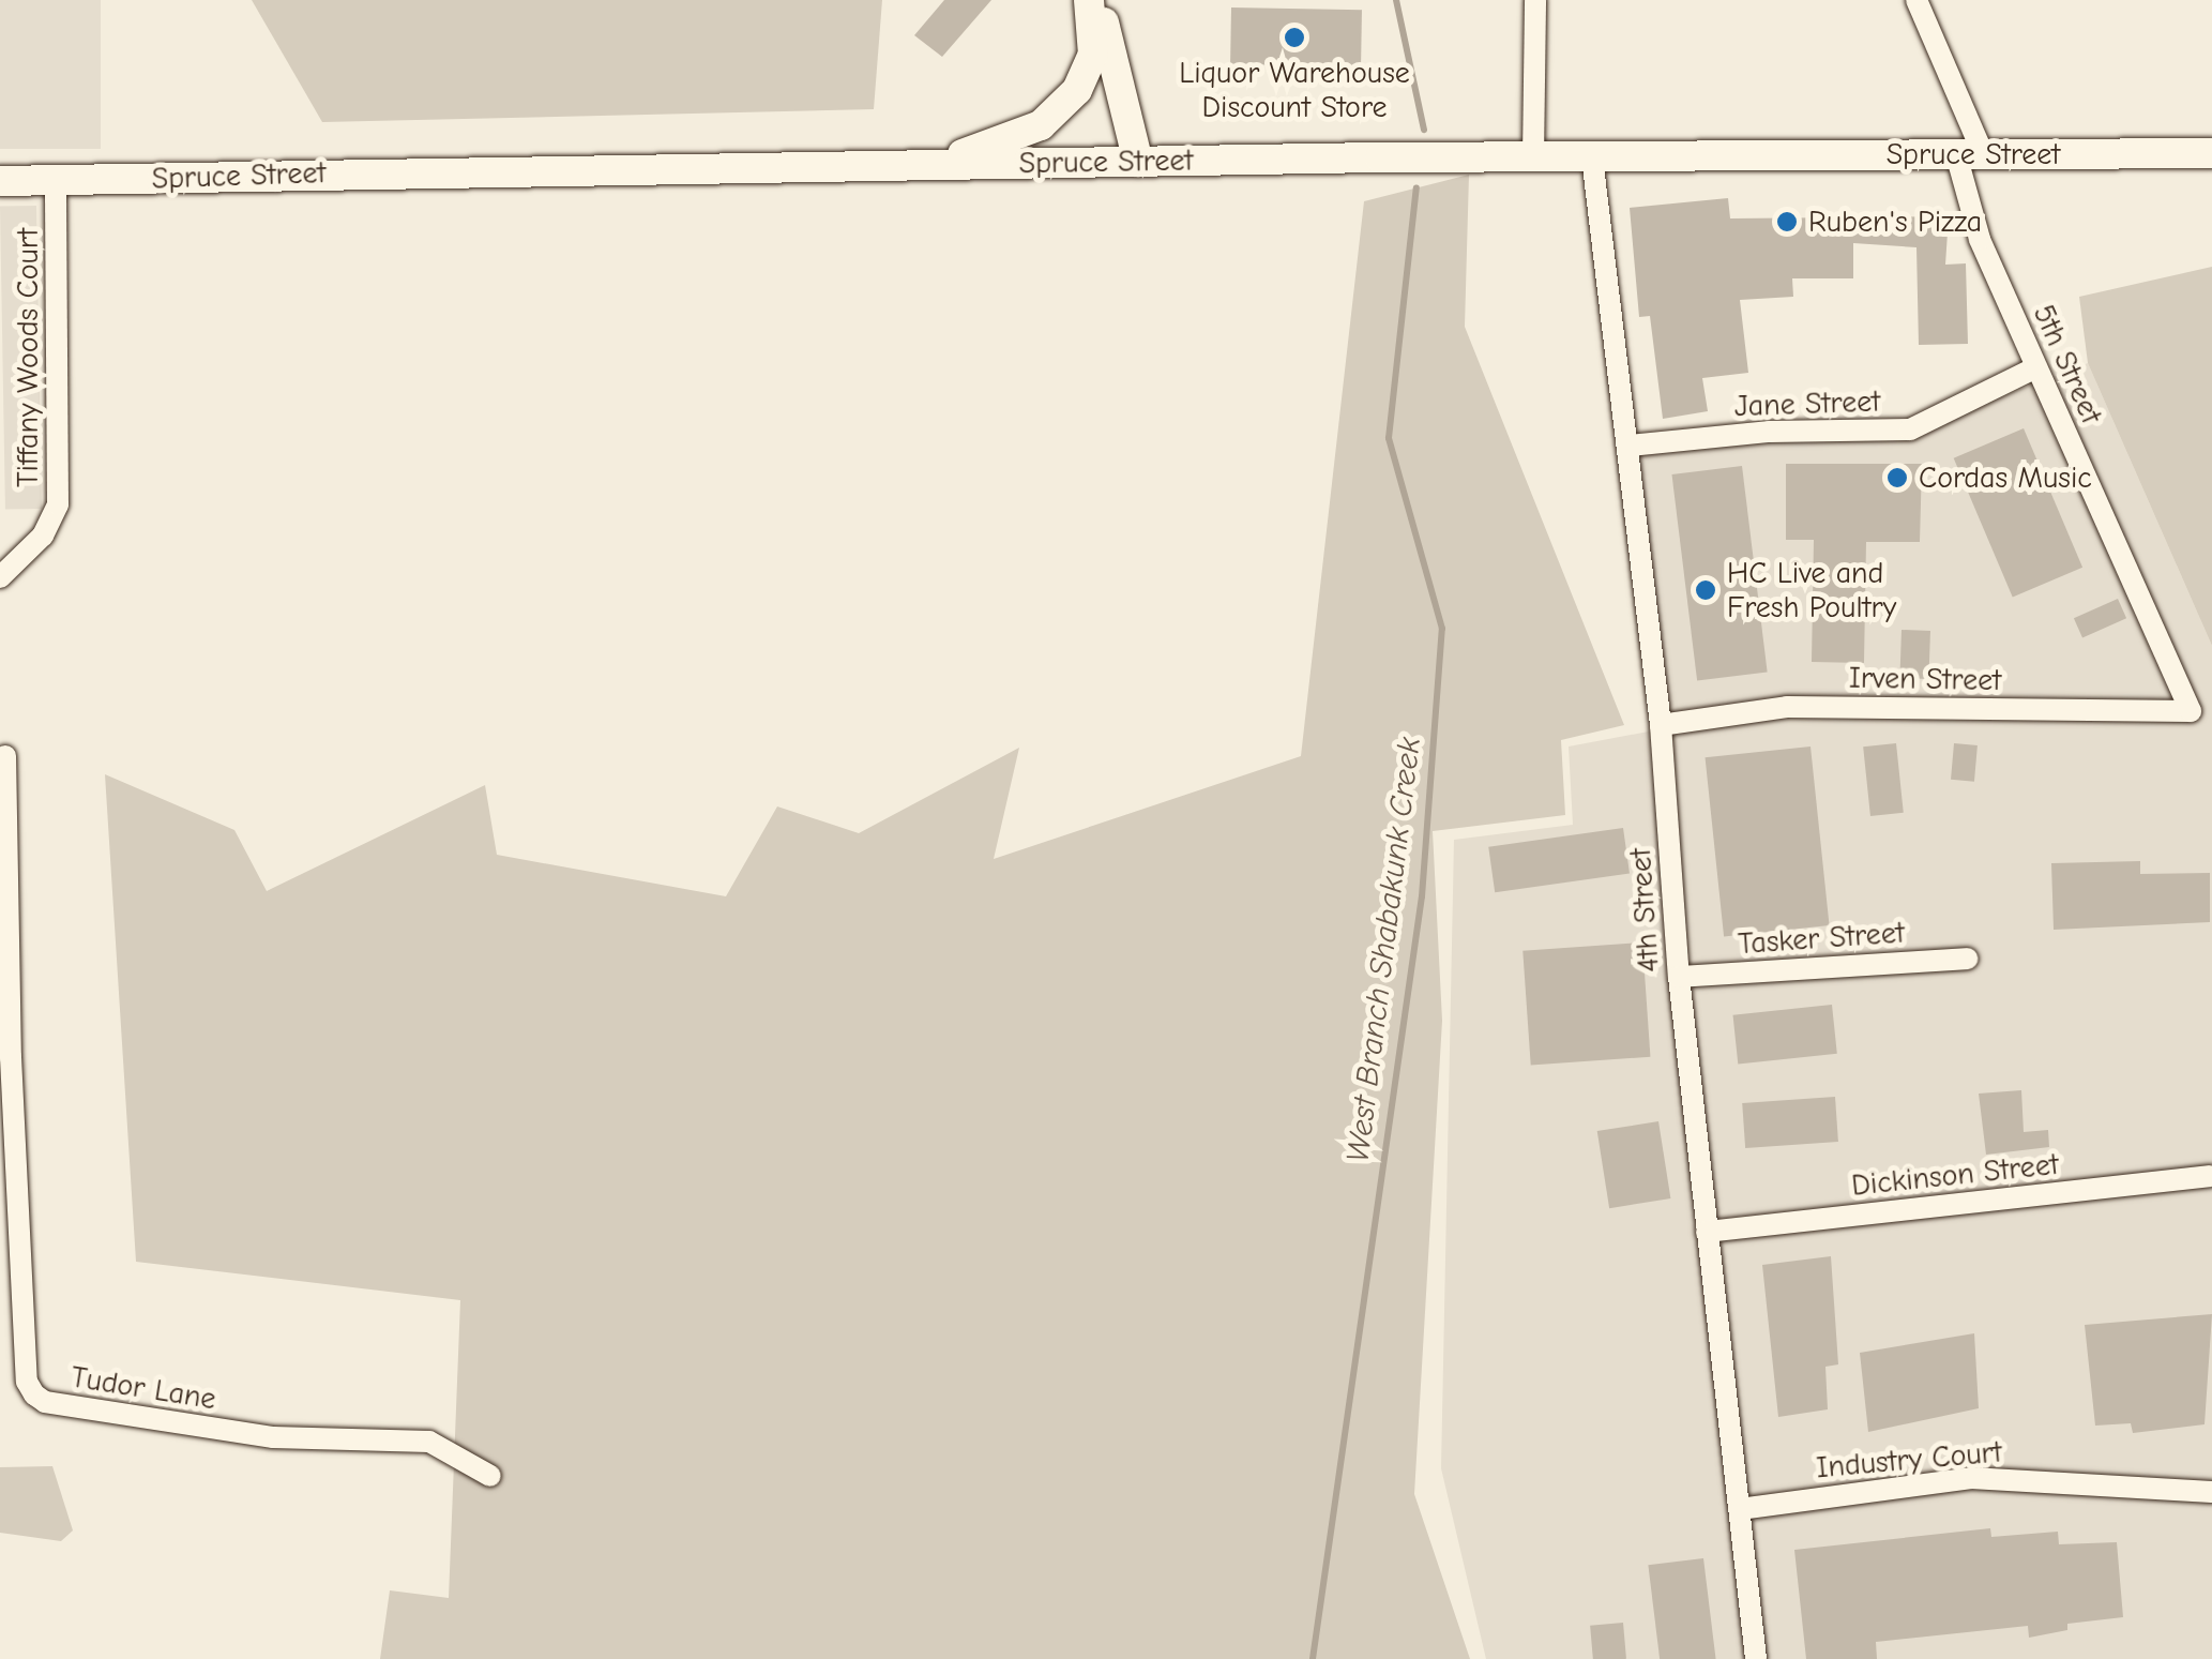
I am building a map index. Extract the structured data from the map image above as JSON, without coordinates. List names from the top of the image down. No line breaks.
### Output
{"streets":{"street":["Spruce Street","Tiffany Woods Court","5th Street","Jane Street","Irven Street","4th Street","Tasker Street","Dickinson Street","Tudor Lane","Industry Court"]},"crossings":[["Spruce Street","Tiffany Woods Court"],["Spruce Street","5th Street"],["Spruce Street","4th Street"],["5th Street","Jane Street"],["5th Street","Irven Street"],["Jane Street","4th Street"],["Irven Street","4th Street"],["4th Street","Tasker Street"],["4th Street","Dickinson Street"],["4th Street","Industry Court"]],"water":["West Branch Shabakunk Creek"],"places":["Liquor Warehouse Discount Store","Ruben's Pizza","Cordas Music","HC Live and Fresh Poultry"]}
